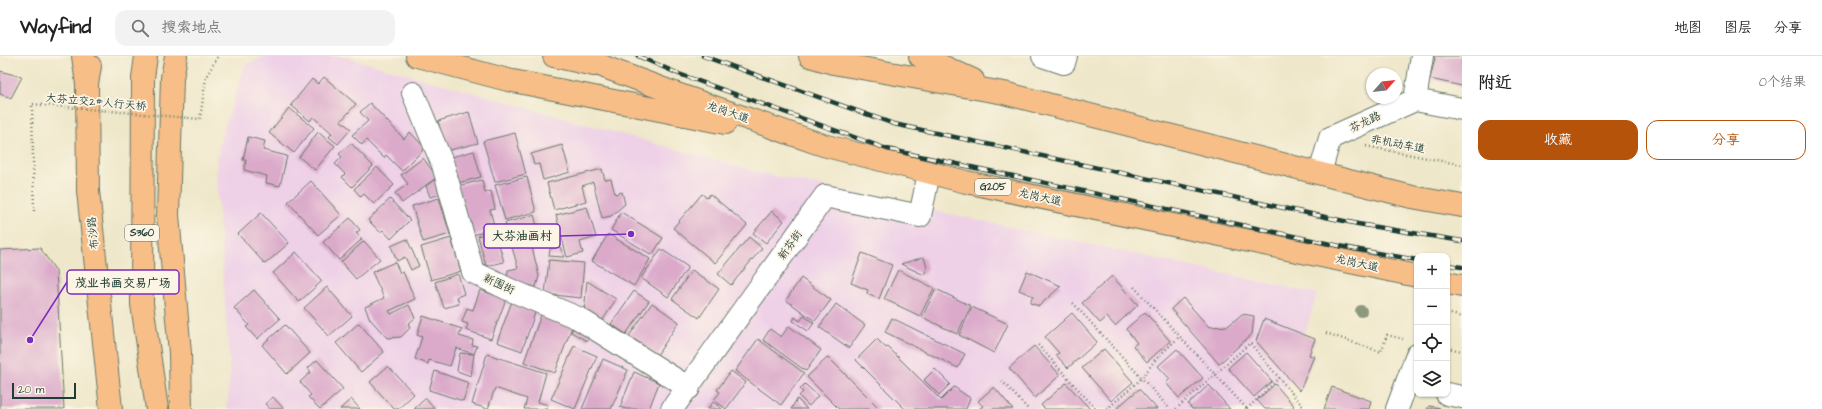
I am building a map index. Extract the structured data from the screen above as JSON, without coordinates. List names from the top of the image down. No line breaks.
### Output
{"streets":{"main road":["龙岗大道","G205","布沙路","S360"],"street":["芬龙路","新芬街","新围街"],"path":["大芬立交2#人行天桥","非机动车道"]},"crossings":[["龙岗大道","新芬街"],["芬龙路","非机动车道"],["新芬街","新围街"]],"places":["大芬油画村","茂业书画交易广场"],"scale_bar":"20 m","north":"top right","page":{"header":"Wayfind","search":"搜索地点","nav":["地图","图层","分享"],"heading":["附近","0个结果"],"buttons":["收藏","分享"],"map_buttons":["+","−"],"scale":"20 m"}}
